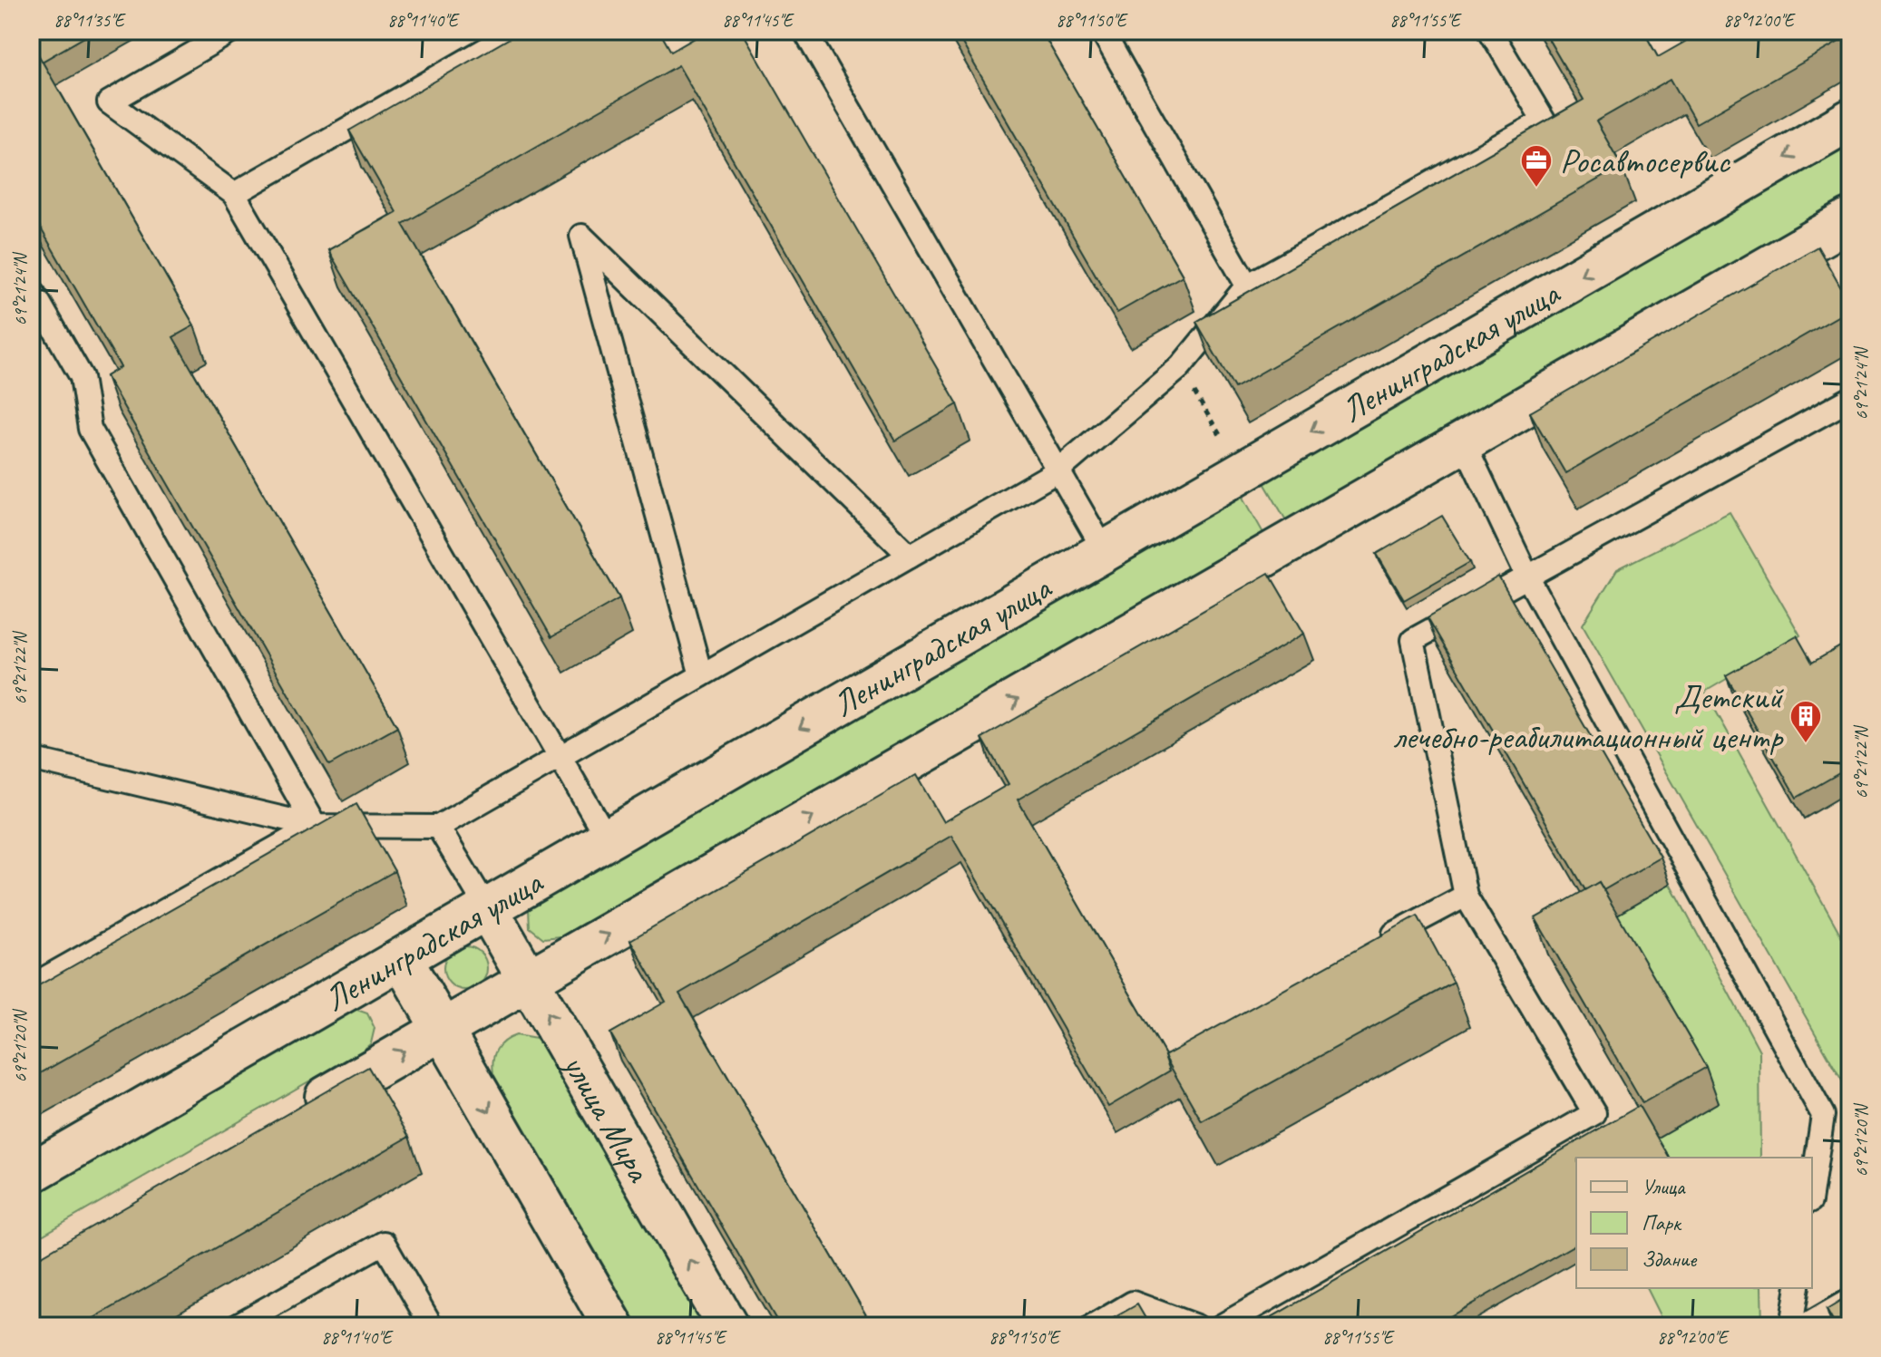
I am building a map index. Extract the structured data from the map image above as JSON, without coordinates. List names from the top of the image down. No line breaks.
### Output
{"streets":{"street":["Ленинградская улица","улица Мира"]},"crossings":[["Ленинградская улица","улица Мира"]],"places":{"office":["Росавтосервис"],"building":["Детский лечебно-реабилитационный центр"]},"legend":["Улица","Парк","Здание"],"coordinates":["88°11'35\"E","88°11'40\"E","88°11'45\"E","88°11'50\"E","88°11'55\"E","88°12'00\"E","69°21'24\"N","69°21'22\"N","69°21'20\"N"]}
